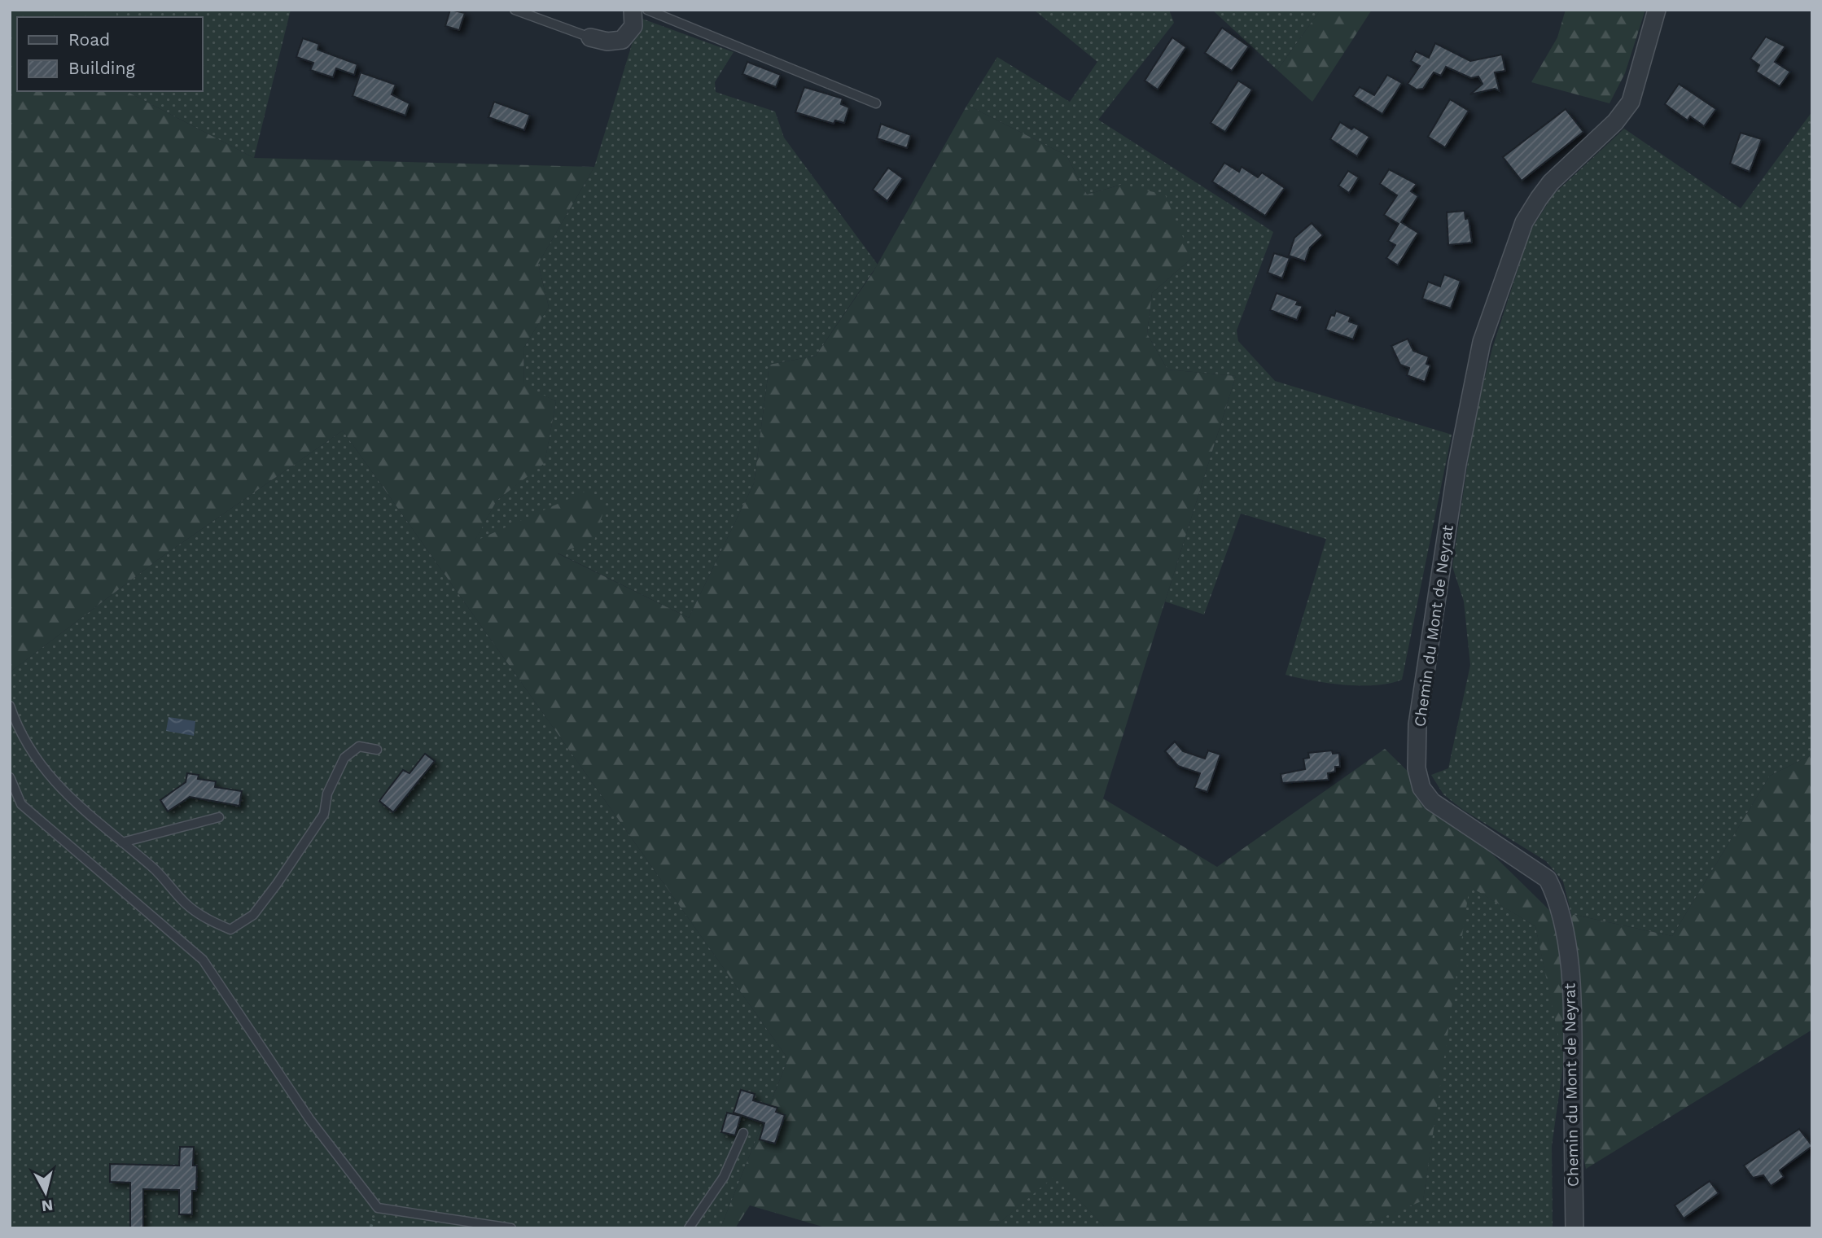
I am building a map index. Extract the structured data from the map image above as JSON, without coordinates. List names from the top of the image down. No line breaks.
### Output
{"streets":{"street":["Chemin du Mont de Neyrat"]},"legend":["Road","Building"],"north":"bottom"}
